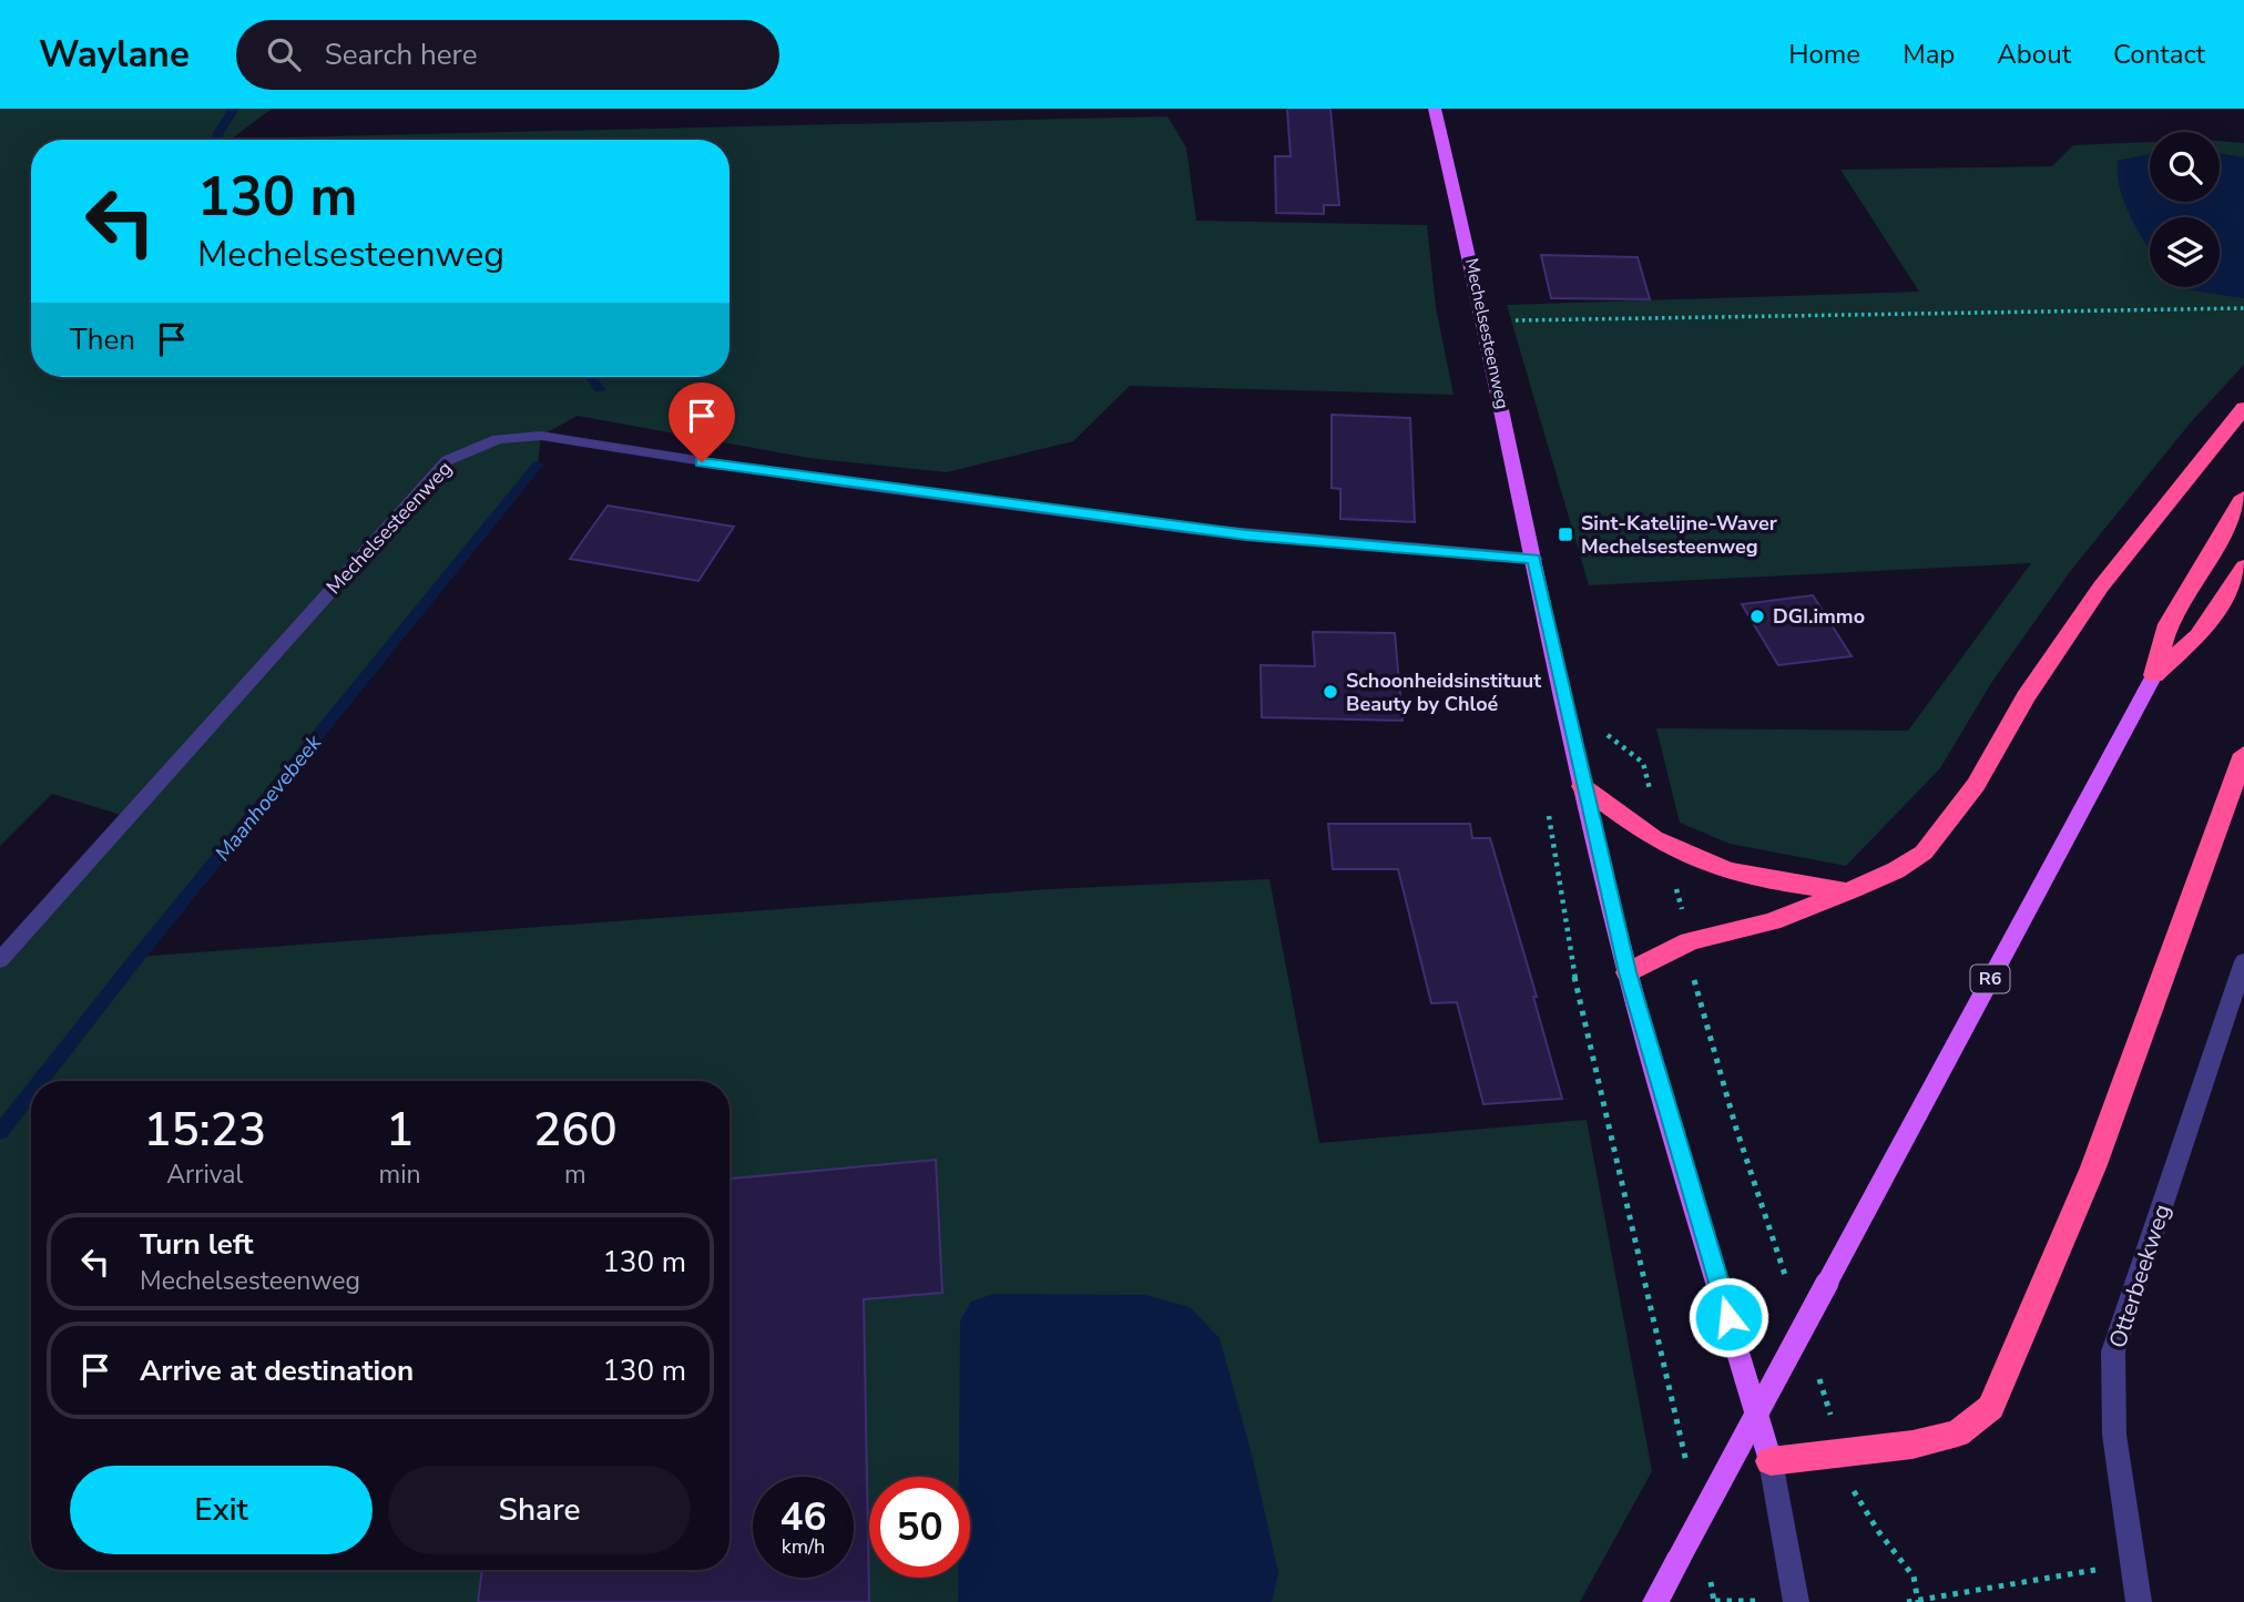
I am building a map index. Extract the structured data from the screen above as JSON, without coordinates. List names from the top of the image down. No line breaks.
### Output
{"streets":{"highway":["R6"],"main road":["Mechelsesteenweg"],"street":["Otterbeekweg"]},"water":["Maanhoevebeek"],"places":{"transit":["Sint-Katelijne-Waver Mechelsesteenweg"],"other":["DGI.immo","Schoonheidsinstituut Beauty by Chloé"]},"page":{"header":"Waylane","search":"Search here","nav":["Home","Map","About","Contact"],"turn":["130 m","Mechelsesteenweg"],"then":"Then","eta":["15:23","Arrival","1","min","260","m"],"list":[{"name":"Turn left","note":"Mechelsesteenweg","value":"130 m"},{"name":"Arrive at destination","value":"130 m"}],"buttons":["Exit","Share"],"speed":"46 km/h","limit":"50"}}
